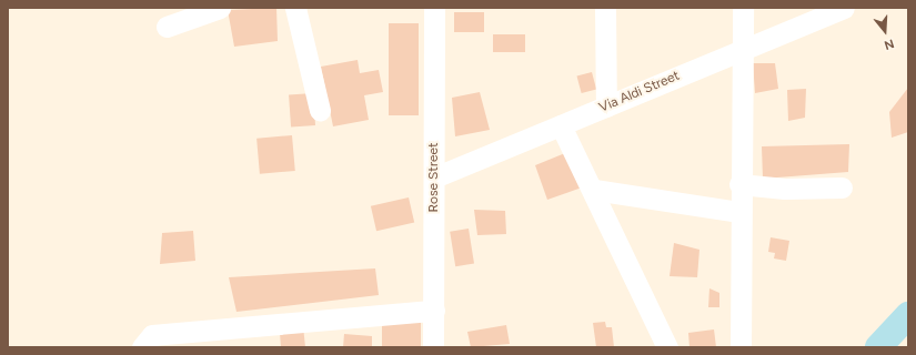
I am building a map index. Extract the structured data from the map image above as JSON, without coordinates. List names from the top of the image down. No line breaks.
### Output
{"streets":{"street":["Via Aldi Street","Rose Street"]},"crossings":[["Via Aldi Street","Rose Street"]],"north":"bottom"}
